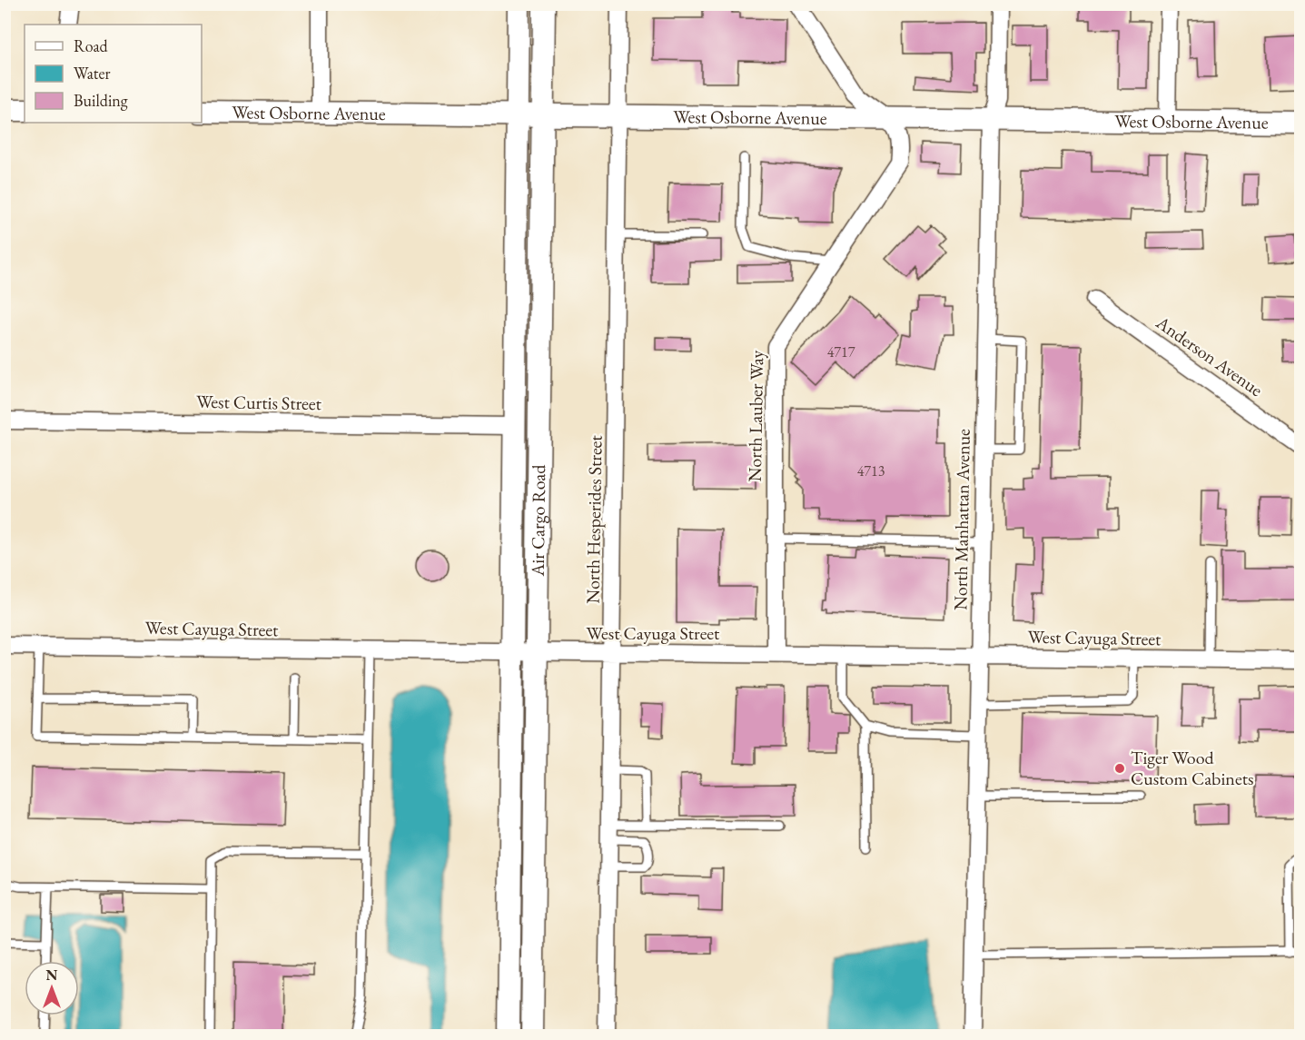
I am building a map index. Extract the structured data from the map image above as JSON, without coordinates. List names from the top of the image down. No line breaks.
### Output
{"streets":{"street":["West Osborne Avenue","Anderson Avenue","West Curtis Street","North Lauber Way","North Hesperides Street","North Manhattan Avenue","Air Cargo Road","West Cayuga Street"]},"crossings":[["West Osborne Avenue","North Lauber Way"],["West Osborne Avenue","North Hesperides Street"],["West Osborne Avenue","North Manhattan Avenue"],["West Osborne Avenue","Air Cargo Road"],["West Curtis Street","Air Cargo Road"],["North Lauber Way","West Cayuga Street"],["North Hesperides Street","West Cayuga Street"],["North Manhattan Avenue","West Cayuga Street"],["Air Cargo Road","West Cayuga Street"]],"places":["Tiger Wood Custom Cabinets"],"house_numbers":["4717","4713"],"legend":["Road","Water","Building"],"north":"top"}
